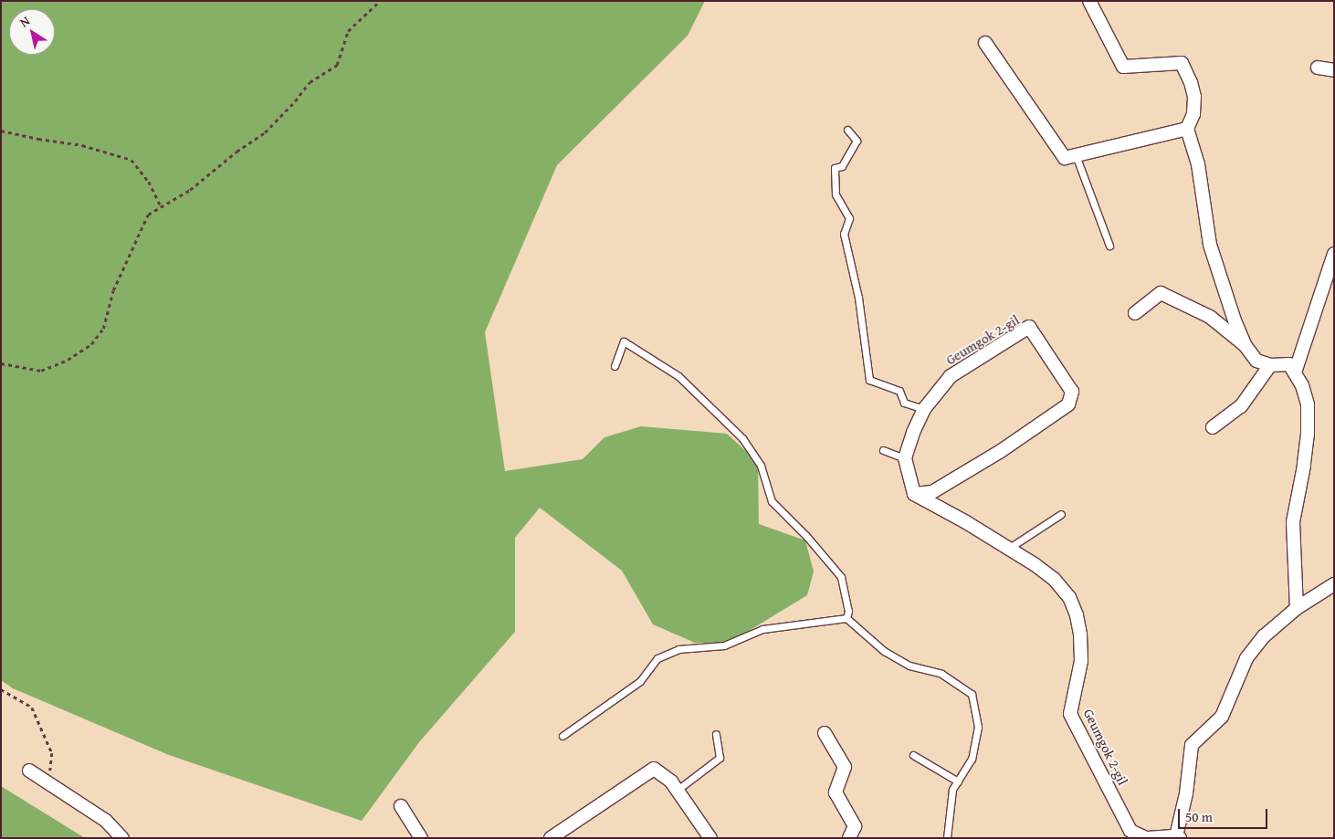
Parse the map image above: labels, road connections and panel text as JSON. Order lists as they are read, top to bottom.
{
  "streets": {
    "street": ["Geumgok 2-gil"]
  },
  "scale_bar": "50 m",
  "north": "top left"
}
